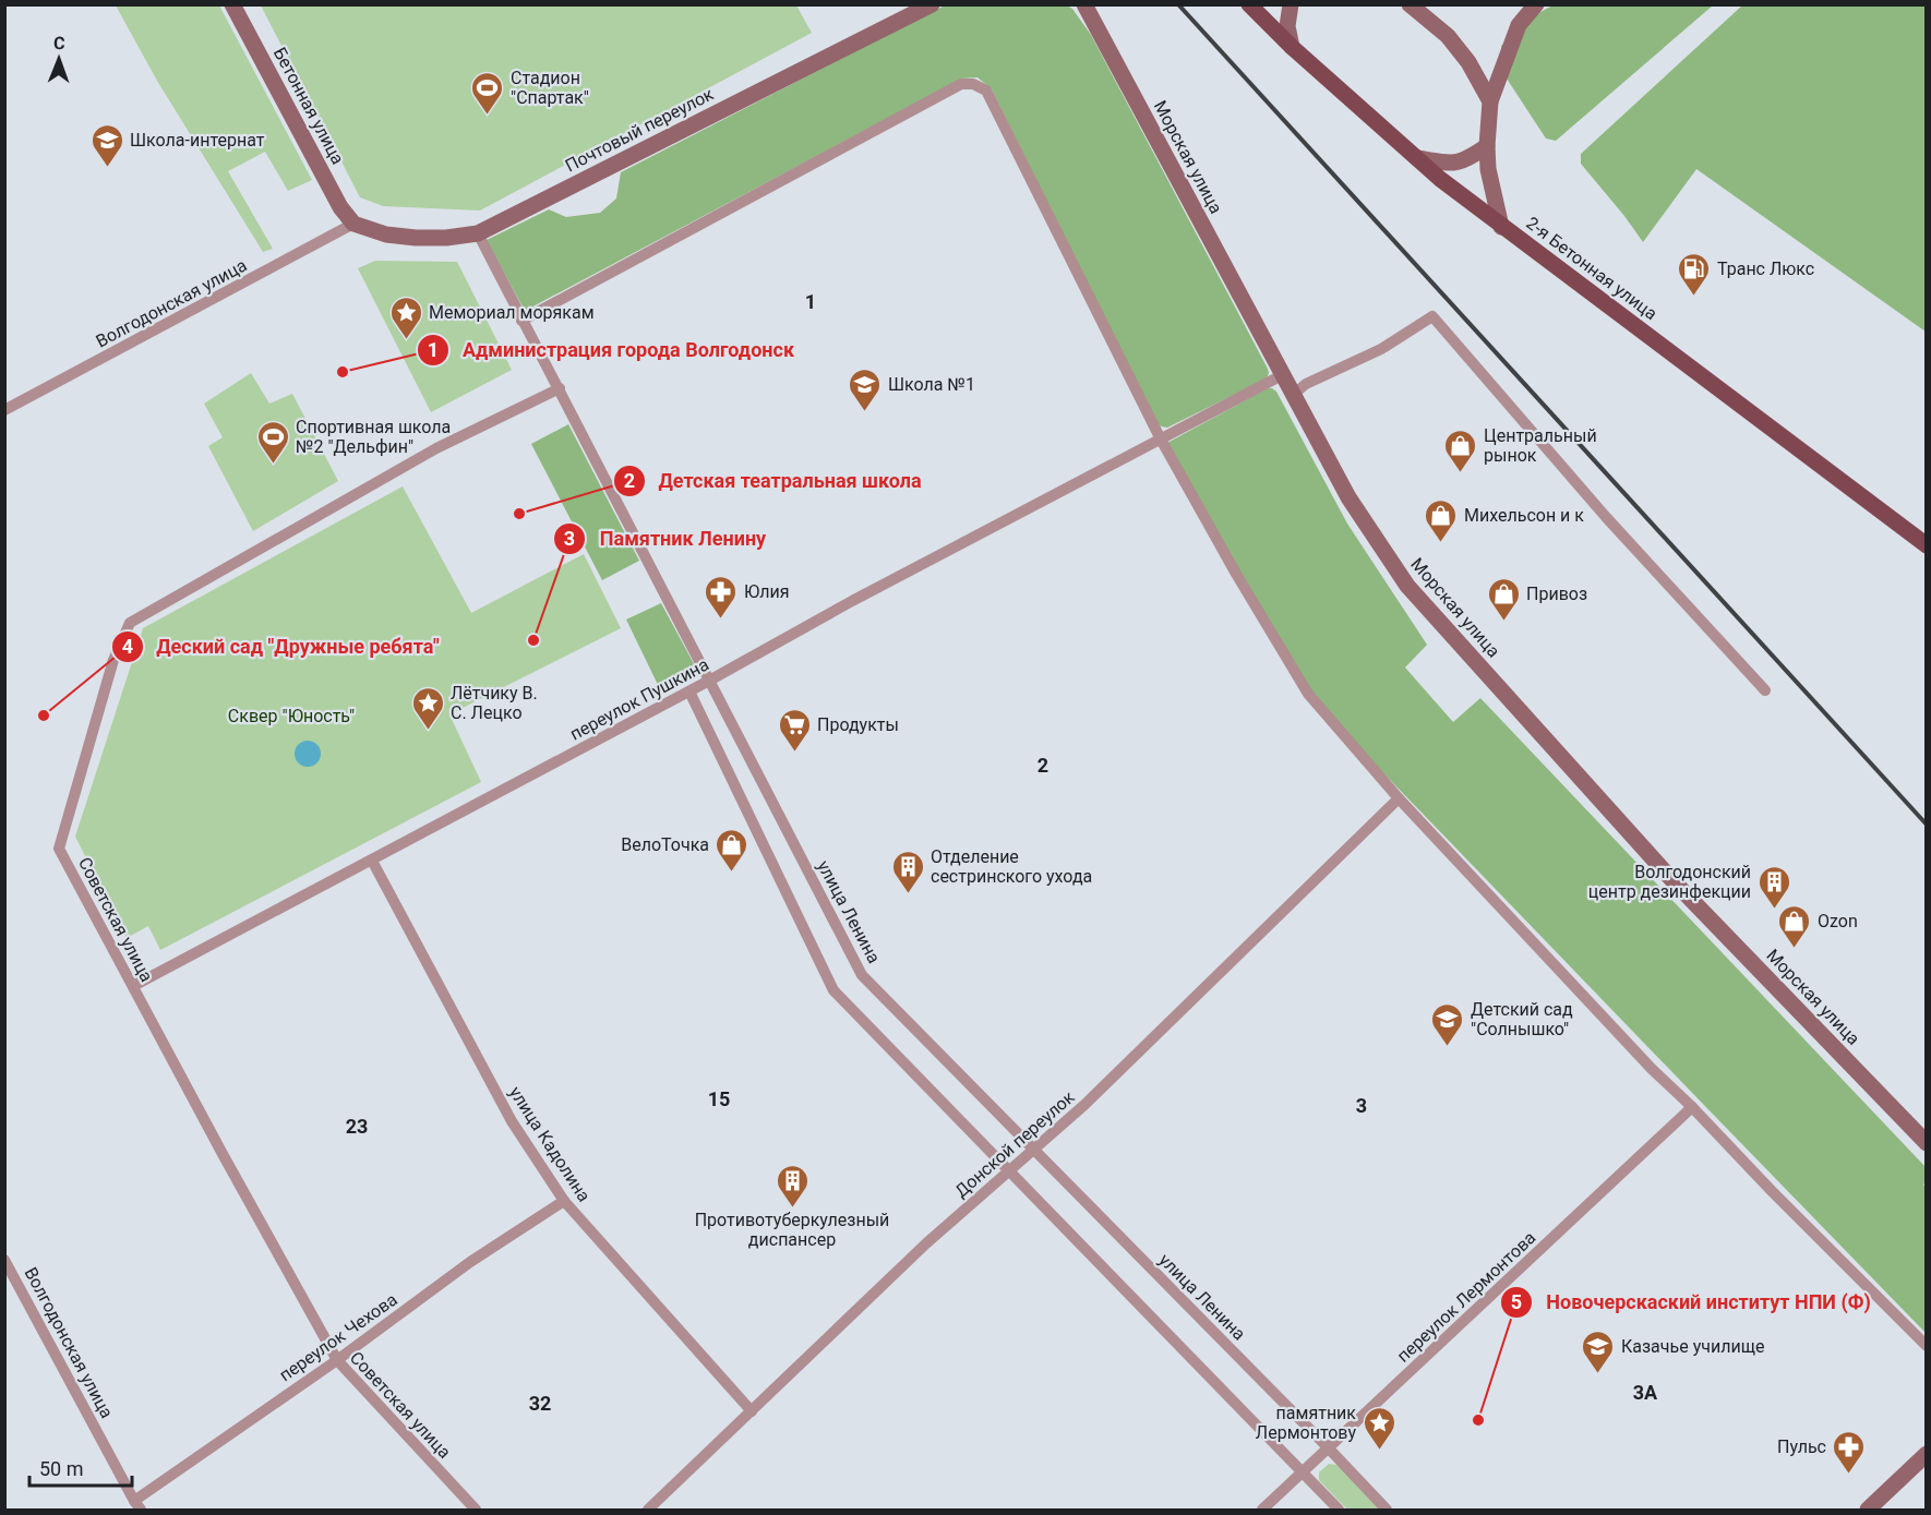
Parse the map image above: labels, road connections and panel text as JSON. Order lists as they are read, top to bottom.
{
  "streets": {
    "main road": ["2-я Бетонная улица"],
    "street": [
      "Бетонная улица",
      "Почтовый переулок",
      "Морская улица",
      "Волгодонская улица",
      "переулок Пушкина",
      "улица Ленина",
      "Советская улица",
      "улица Кадолина",
      "Донской переулок",
      "переулок Лермонтова",
      "переулок Чехова"
    ]
  },
  "crossings": [
    ["Бетонная улица", "Почтовый переулок"],
    ["Бетонная улица", "Волгодонская улица"],
    ["Почтовый переулок", "Волгодонская улица"],
    ["Почтовый переулок", "улица Ленина"],
    ["Морская улица", "переулок Пушкина"],
    ["Волгодонская улица", "переулок Чехова"],
    ["переулок Пушкина", "улица Ленина"],
    ["переулок Пушкина", "Советская улица"],
    ["переулок Пушкина", "улица Кадолина"],
    ["улица Ленина", "Советская улица"],
    ["улица Ленина", "Донской переулок"],
    ["улица Ленина", "переулок Лермонтова"],
    ["Советская улица", "переулок Чехова"],
    ["улица Кадолина", "Донской переулок"],
    ["улица Кадолина", "переулок Чехова"]
  ],
  "districts": [
    "1",
    "2",
    "15",
    "3",
    "23",
    "3А",
    "32"
  ],
  "parks": ["Сквер \"Юность\""],
  "places": {
    "sports": ["Стадион \"Спартак\"", "Спортивная школа №2 \"Дельфин\""],
    "school or university": [
      "Школа-интернат",
      "Школа №1",
      "Детский сад \"Солнышко\"",
      "Казачье училище"
    ],
    "fuel station": ["Транс Люкс"],
    "place": ["Мемориал морякам", "Лётчику В. С. Лецко", "памятник Лермонтову"],
    "other": [
      "Администрация города Волгодонск",
      "Детская театральная школа",
      "Памятник Ленину",
      "Деский сад \"Дружные ребята\"",
      "Новочерскаский институт НПИ (Ф)"
    ],
    "shop": [
      "Центральный рынок",
      "Михельсон и к",
      "Привоз",
      "ВелоТочка",
      "Ozon"
    ],
    "pharmacy": ["Юлия", "Пульс"],
    "supermarket": ["Продукты"],
    "building": ["Отделение сестринского ухода", "Волгодонский центр дезинфекции", "Противотуберкулезный диспансер"]
  },
  "scale_bar": "50 m",
  "north": "top"
}
